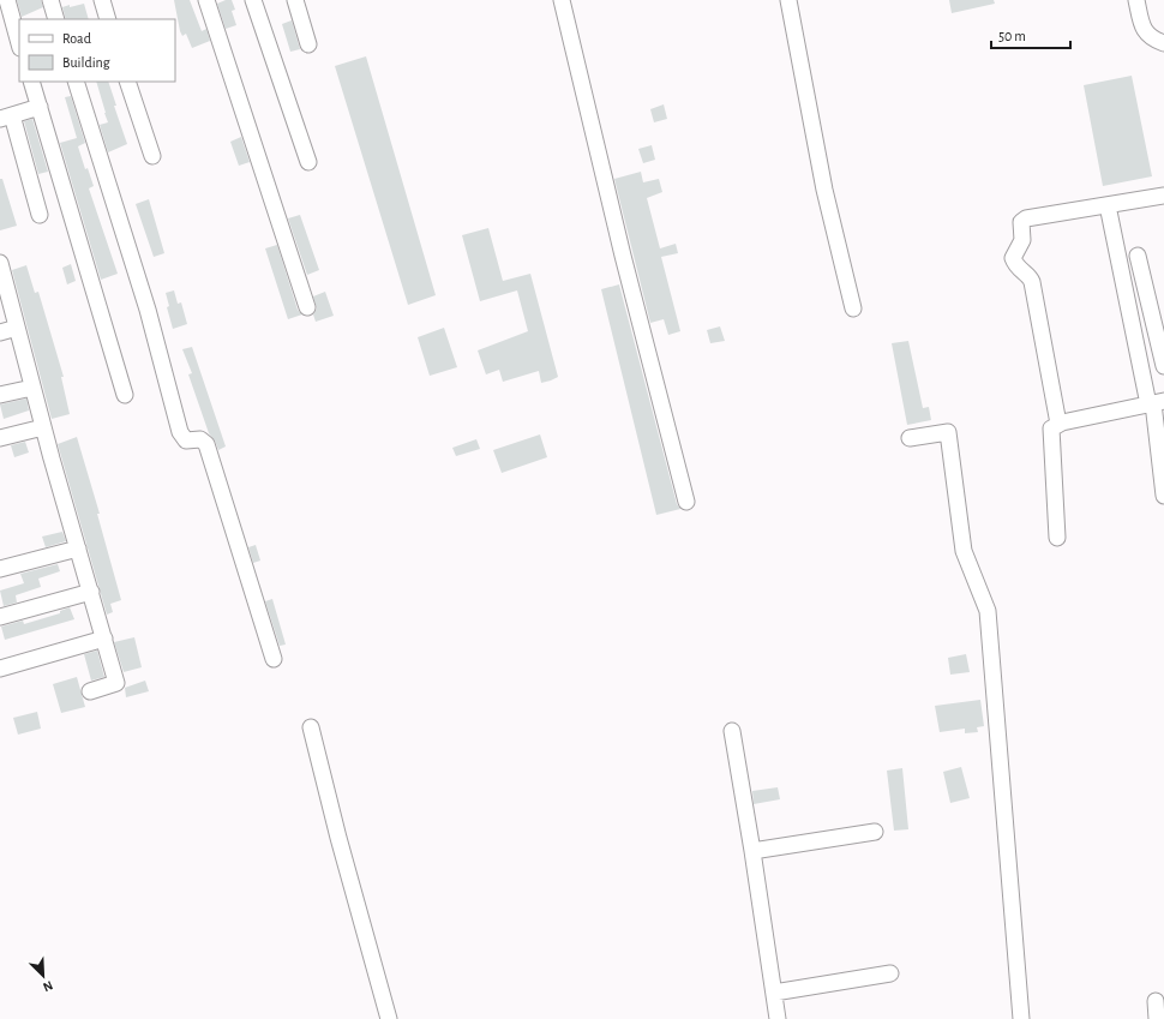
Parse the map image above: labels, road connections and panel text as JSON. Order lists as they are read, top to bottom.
{
  "legend": ["Road", "Building"],
  "scale_bar": "50 m",
  "north": "bottom right"
}
